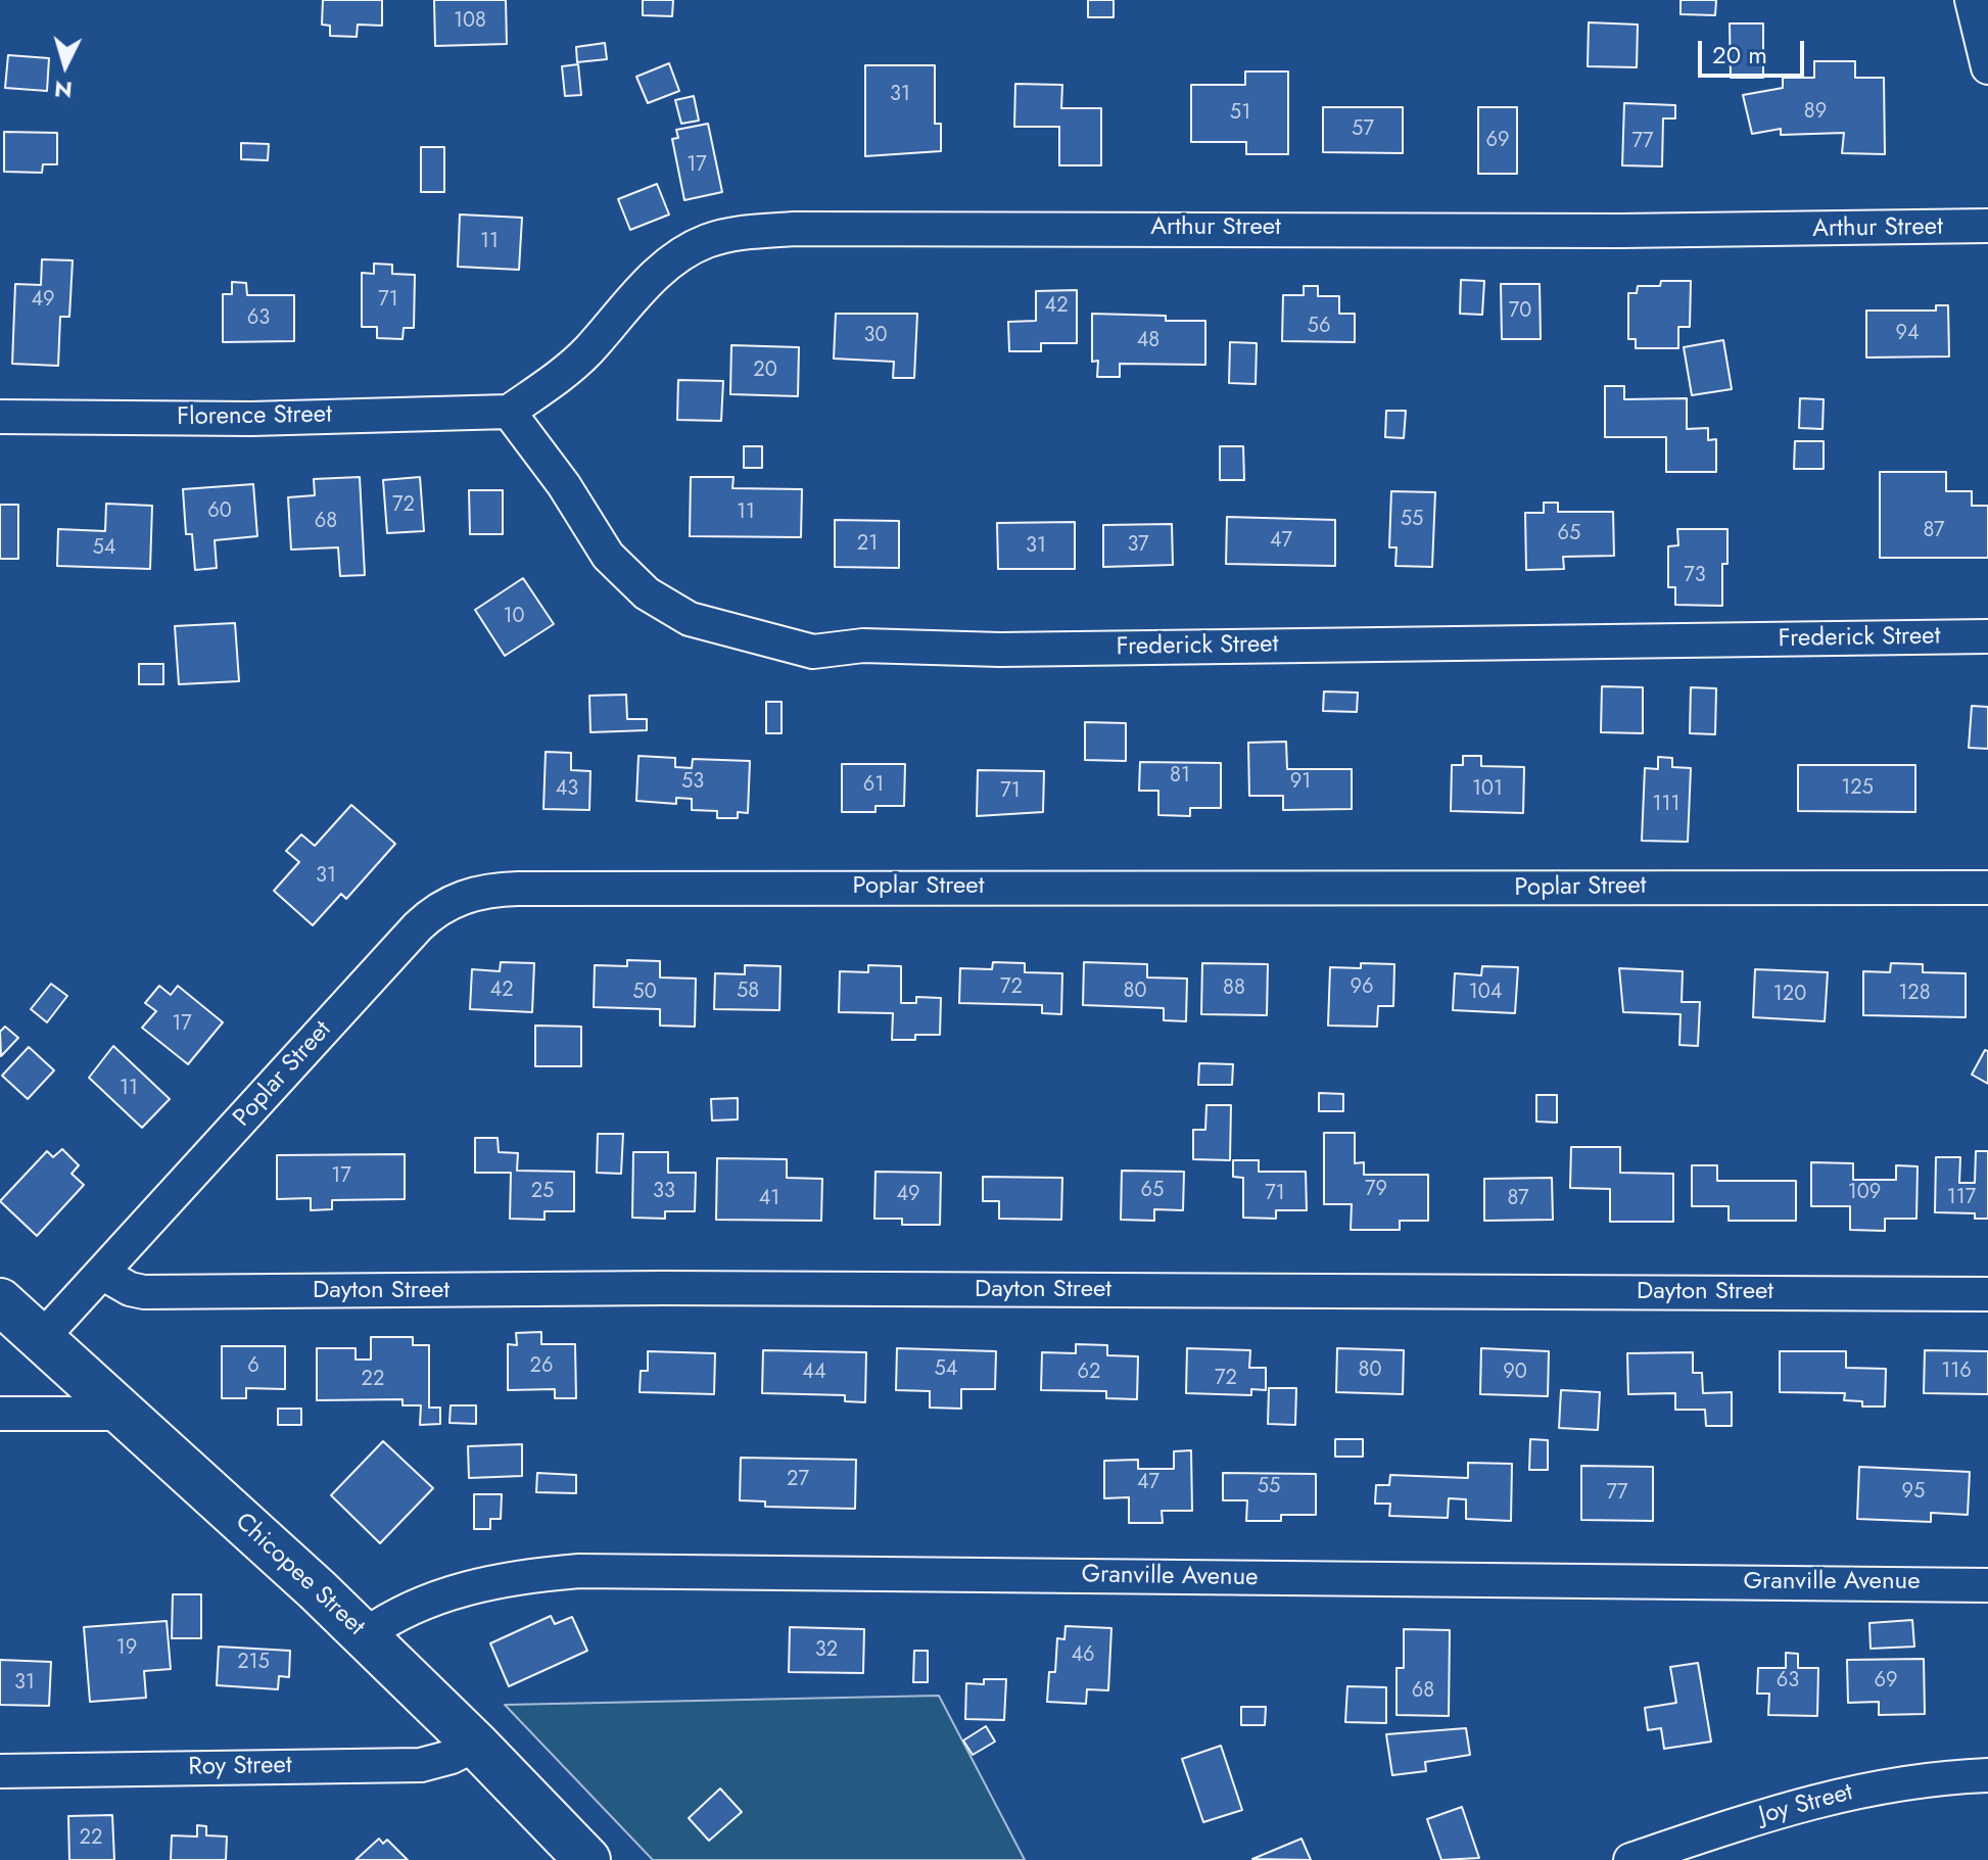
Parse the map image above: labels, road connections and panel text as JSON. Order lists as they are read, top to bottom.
{
  "streets": {
    "main road": ["Chicopee Street"],
    "street": [
      "Arthur Street",
      "Florence Street",
      "Frederick Street",
      "Poplar Street",
      "Dayton Street",
      "Granville Avenue",
      "Roy Street",
      "Joy Street"
    ]
  },
  "crossings": [
    ["Arthur Street", "Florence Street"],
    ["Arthur Street", "Frederick Street"],
    ["Florence Street", "Frederick Street"],
    ["Poplar Street", "Dayton Street"],
    ["Poplar Street", "Chicopee Street"],
    ["Chicopee Street", "Granville Avenue"],
    ["Chicopee Street", "Roy Street"]
  ],
  "house_numbers": [
    "108",
    "31",
    "89",
    "51",
    "57",
    "69",
    "77",
    "17",
    "11",
    "49",
    "71",
    "42",
    "70",
    "63",
    "56",
    "94",
    "30",
    "48",
    "20",
    "72",
    "60",
    "11",
    "55",
    "68",
    "87",
    "65",
    "47",
    "21",
    "37",
    "31",
    "54",
    "73",
    "10",
    "81",
    "53",
    "91",
    "61",
    "125",
    "43",
    "101",
    "71",
    "111",
    "31",
    "72",
    "96",
    "88",
    "42",
    "58",
    "80",
    "50",
    "104",
    "128",
    "120",
    "17",
    "11",
    "17",
    "79",
    "65",
    "25",
    "33",
    "109",
    "71",
    "49",
    "117",
    "41",
    "87",
    "6",
    "26",
    "54",
    "80",
    "116",
    "44",
    "62",
    "90",
    "72",
    "22",
    "27",
    "47",
    "55",
    "95",
    "77",
    "19",
    "32",
    "46",
    "215",
    "63",
    "69",
    "31",
    "68",
    "22"
  ],
  "scale_bar": "20 m",
  "north": "bottom"
}
